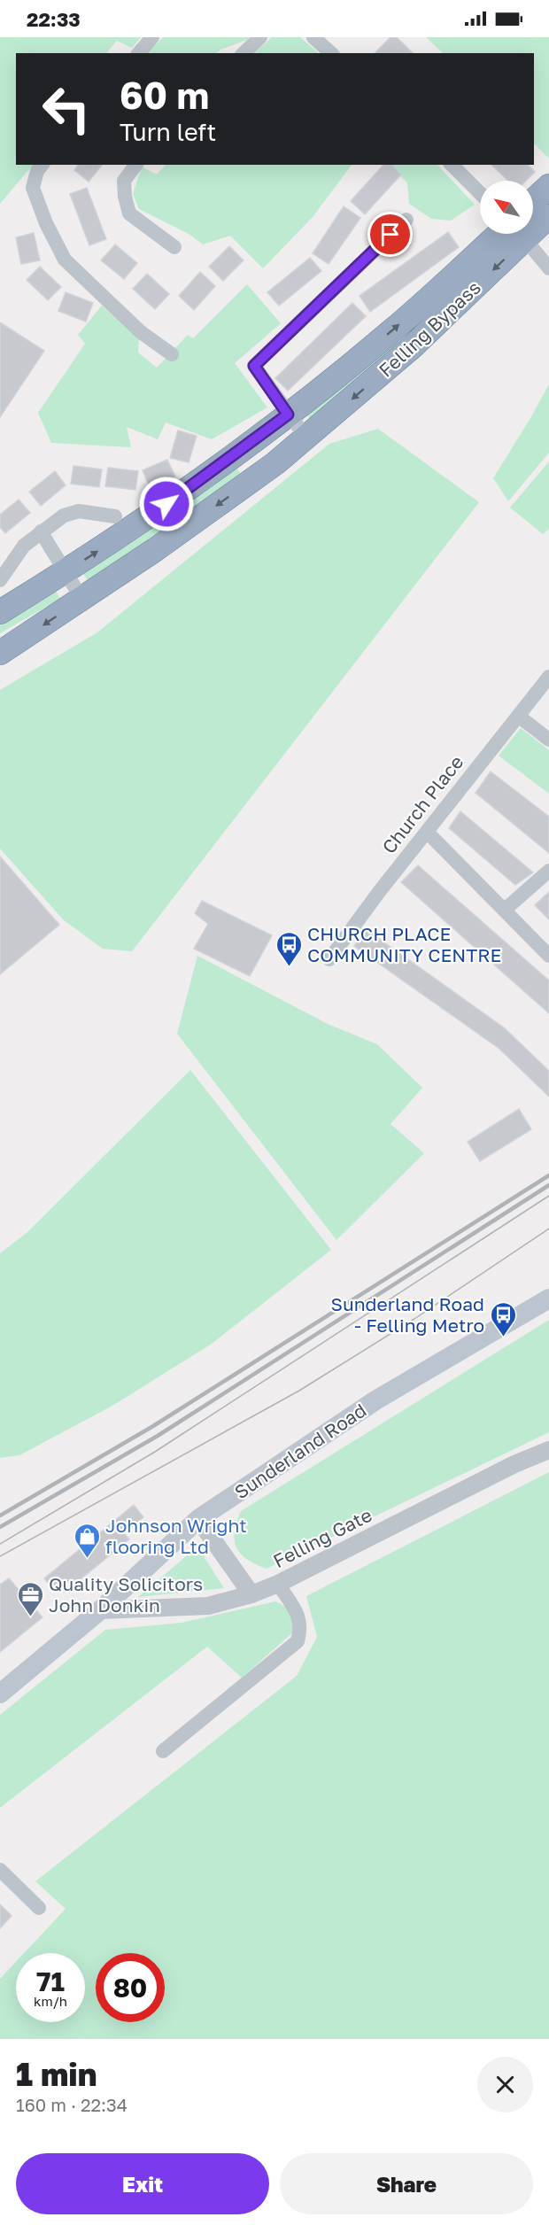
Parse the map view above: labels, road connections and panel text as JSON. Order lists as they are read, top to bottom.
{
  "streets": {
    "highway": ["Felling Bypass"],
    "main road": ["Sunderland Road"],
    "street": ["Church Place", "Felling Gate"]
  },
  "crossings": [
    ["Sunderland Road", "Felling Gate"]
  ],
  "places": {
    "bus stop": ["CHURCH PLACE COMMUNITY CENTRE", "Sunderland Road - Felling Metro"],
    "shop": ["Johnson Wright flooring Ltd"],
    "office": ["Quality Solicitors John Donkin"]
  },
  "north": "top left",
  "page": {
    "status": "22:33",
    "turn": ["60 m", "Turn left"],
    "speed": "71 km/h",
    "limit": "80",
    "heading": ["1 min", "160 m · 22:34"],
    "buttons": ["Exit", "Share"]
  }
}
